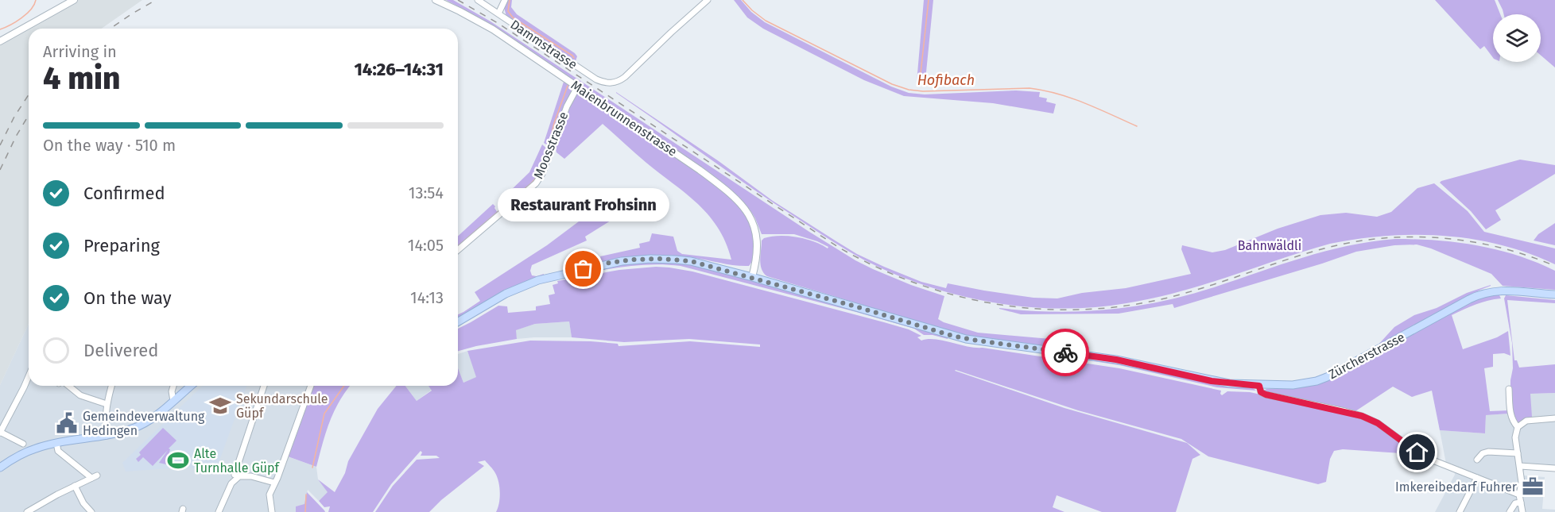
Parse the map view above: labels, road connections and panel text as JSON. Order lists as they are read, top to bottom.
{
  "streets": {
    "main road": ["Zürcherstrasse"],
    "street": ["Dammstrasse", "Maienbrunnenstrasse", "Moosstrasse"]
  },
  "crossings": [
    ["Maienbrunnenstrasse", "Moosstrasse"],
    ["Maienbrunnenstrasse", "Zürcherstrasse"]
  ],
  "water": ["Hofibach"],
  "parks": ["Bahnwäldli"],
  "places": {
    "other": ["Restaurant Frohsinn"],
    "school or university": ["Sekundarschule Güpf"],
    "public building": ["Gemeindeverwaltung Hedingen"],
    "sports": ["Alte Turnhalle Güpf"],
    "office": ["Imkereibedarf Fuhrer"]
  },
  "page": {
    "heading": ["4 min", "Arriving in", "14:26–14:31"],
    "bar": "On the way · 510 m",
    "list": [
      ["Confirmed", "13:54"],
      ["Preparing", "14:05"],
      ["On the way", "14:13"],
      "Delivered"
    ],
    "bubble": "Restaurant Frohsinn"
  }
}
